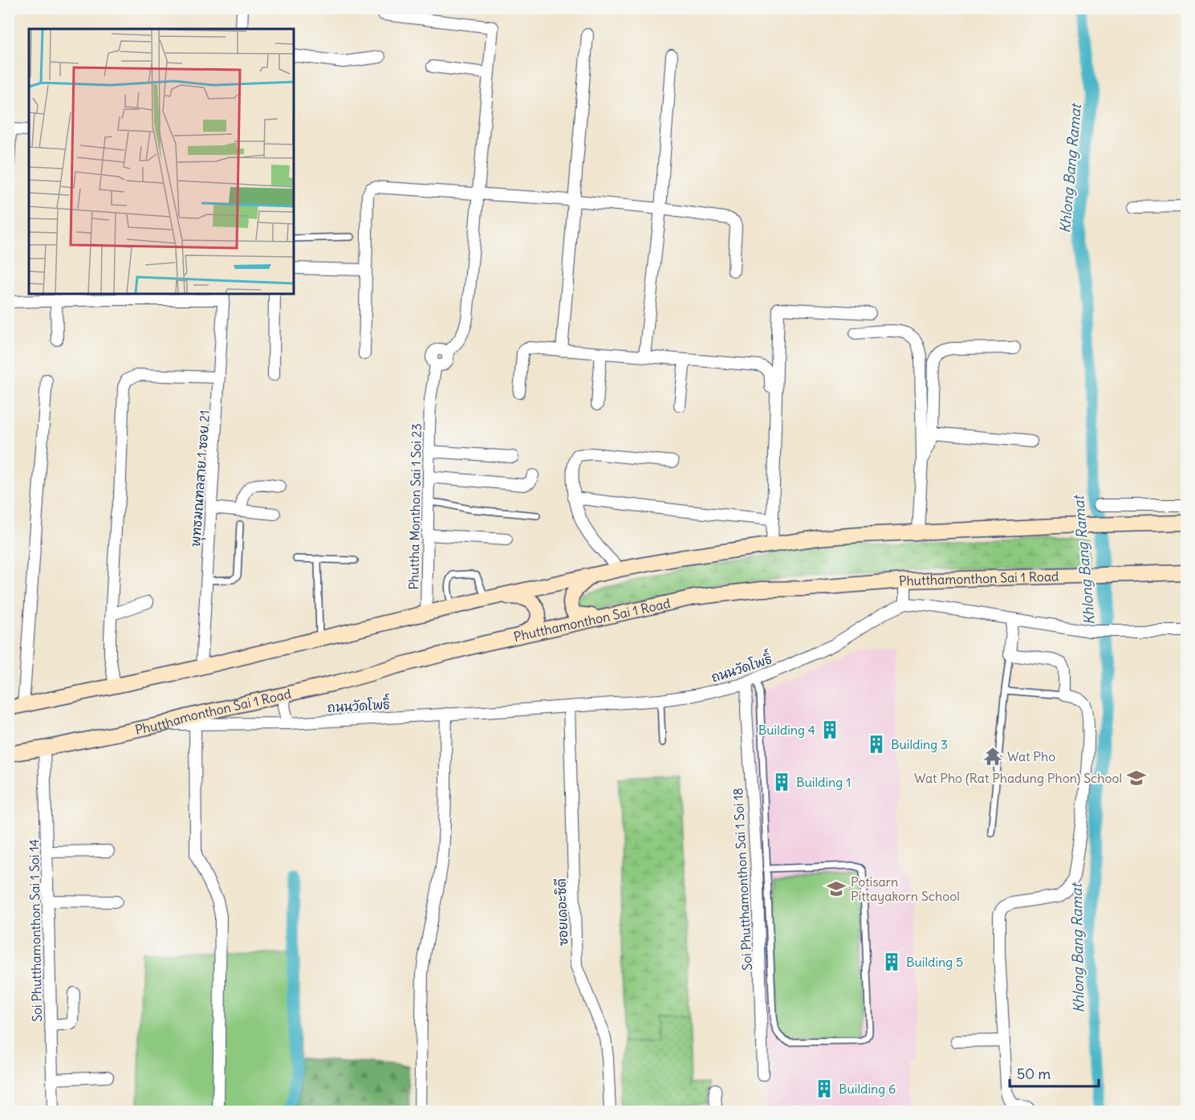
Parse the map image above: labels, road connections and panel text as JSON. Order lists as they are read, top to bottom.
{
  "streets": {
    "main road": ["Phutthamonthon Sai 1 Road"],
    "street": [
      "พุทธมณฑลสาย 1 ซอย 21",
      "Phuttha Monthon Sai 1 Soi 23",
      "ถนนวัดโพธิ์",
      "Soi Phutthamonthon Sai 1 Soi 18",
      "ซอยเดอะซิตี",
      "Soi Phutthamonthon Sai 1 Soi 14"
    ]
  },
  "crossings": [
    ["Phutthamonthon Sai 1 Road", "ถนนวัดโพธิ์"],
    ["Phutthamonthon Sai 1 Road", "Soi Phutthamonthon Sai 1 Soi 14"],
    ["ถนนวัดโพธิ์", "Soi Phutthamonthon Sai 1 Soi 18"],
    ["ถนนวัดโพธิ์", "ซอยเดอะซิตี"]
  ],
  "water": ["Khlong Bang Ramat"],
  "places": {
    "building": [
      "Building 4",
      "Building 3",
      "Building 1",
      "Building 5",
      "Building 6"
    ],
    "temple": ["Wat Pho"],
    "school or university": ["Wat Pho (Rat Phadung Phon) School", "Potisarn Pittayakorn School"]
  },
  "scale_bar": "50 m"
}
